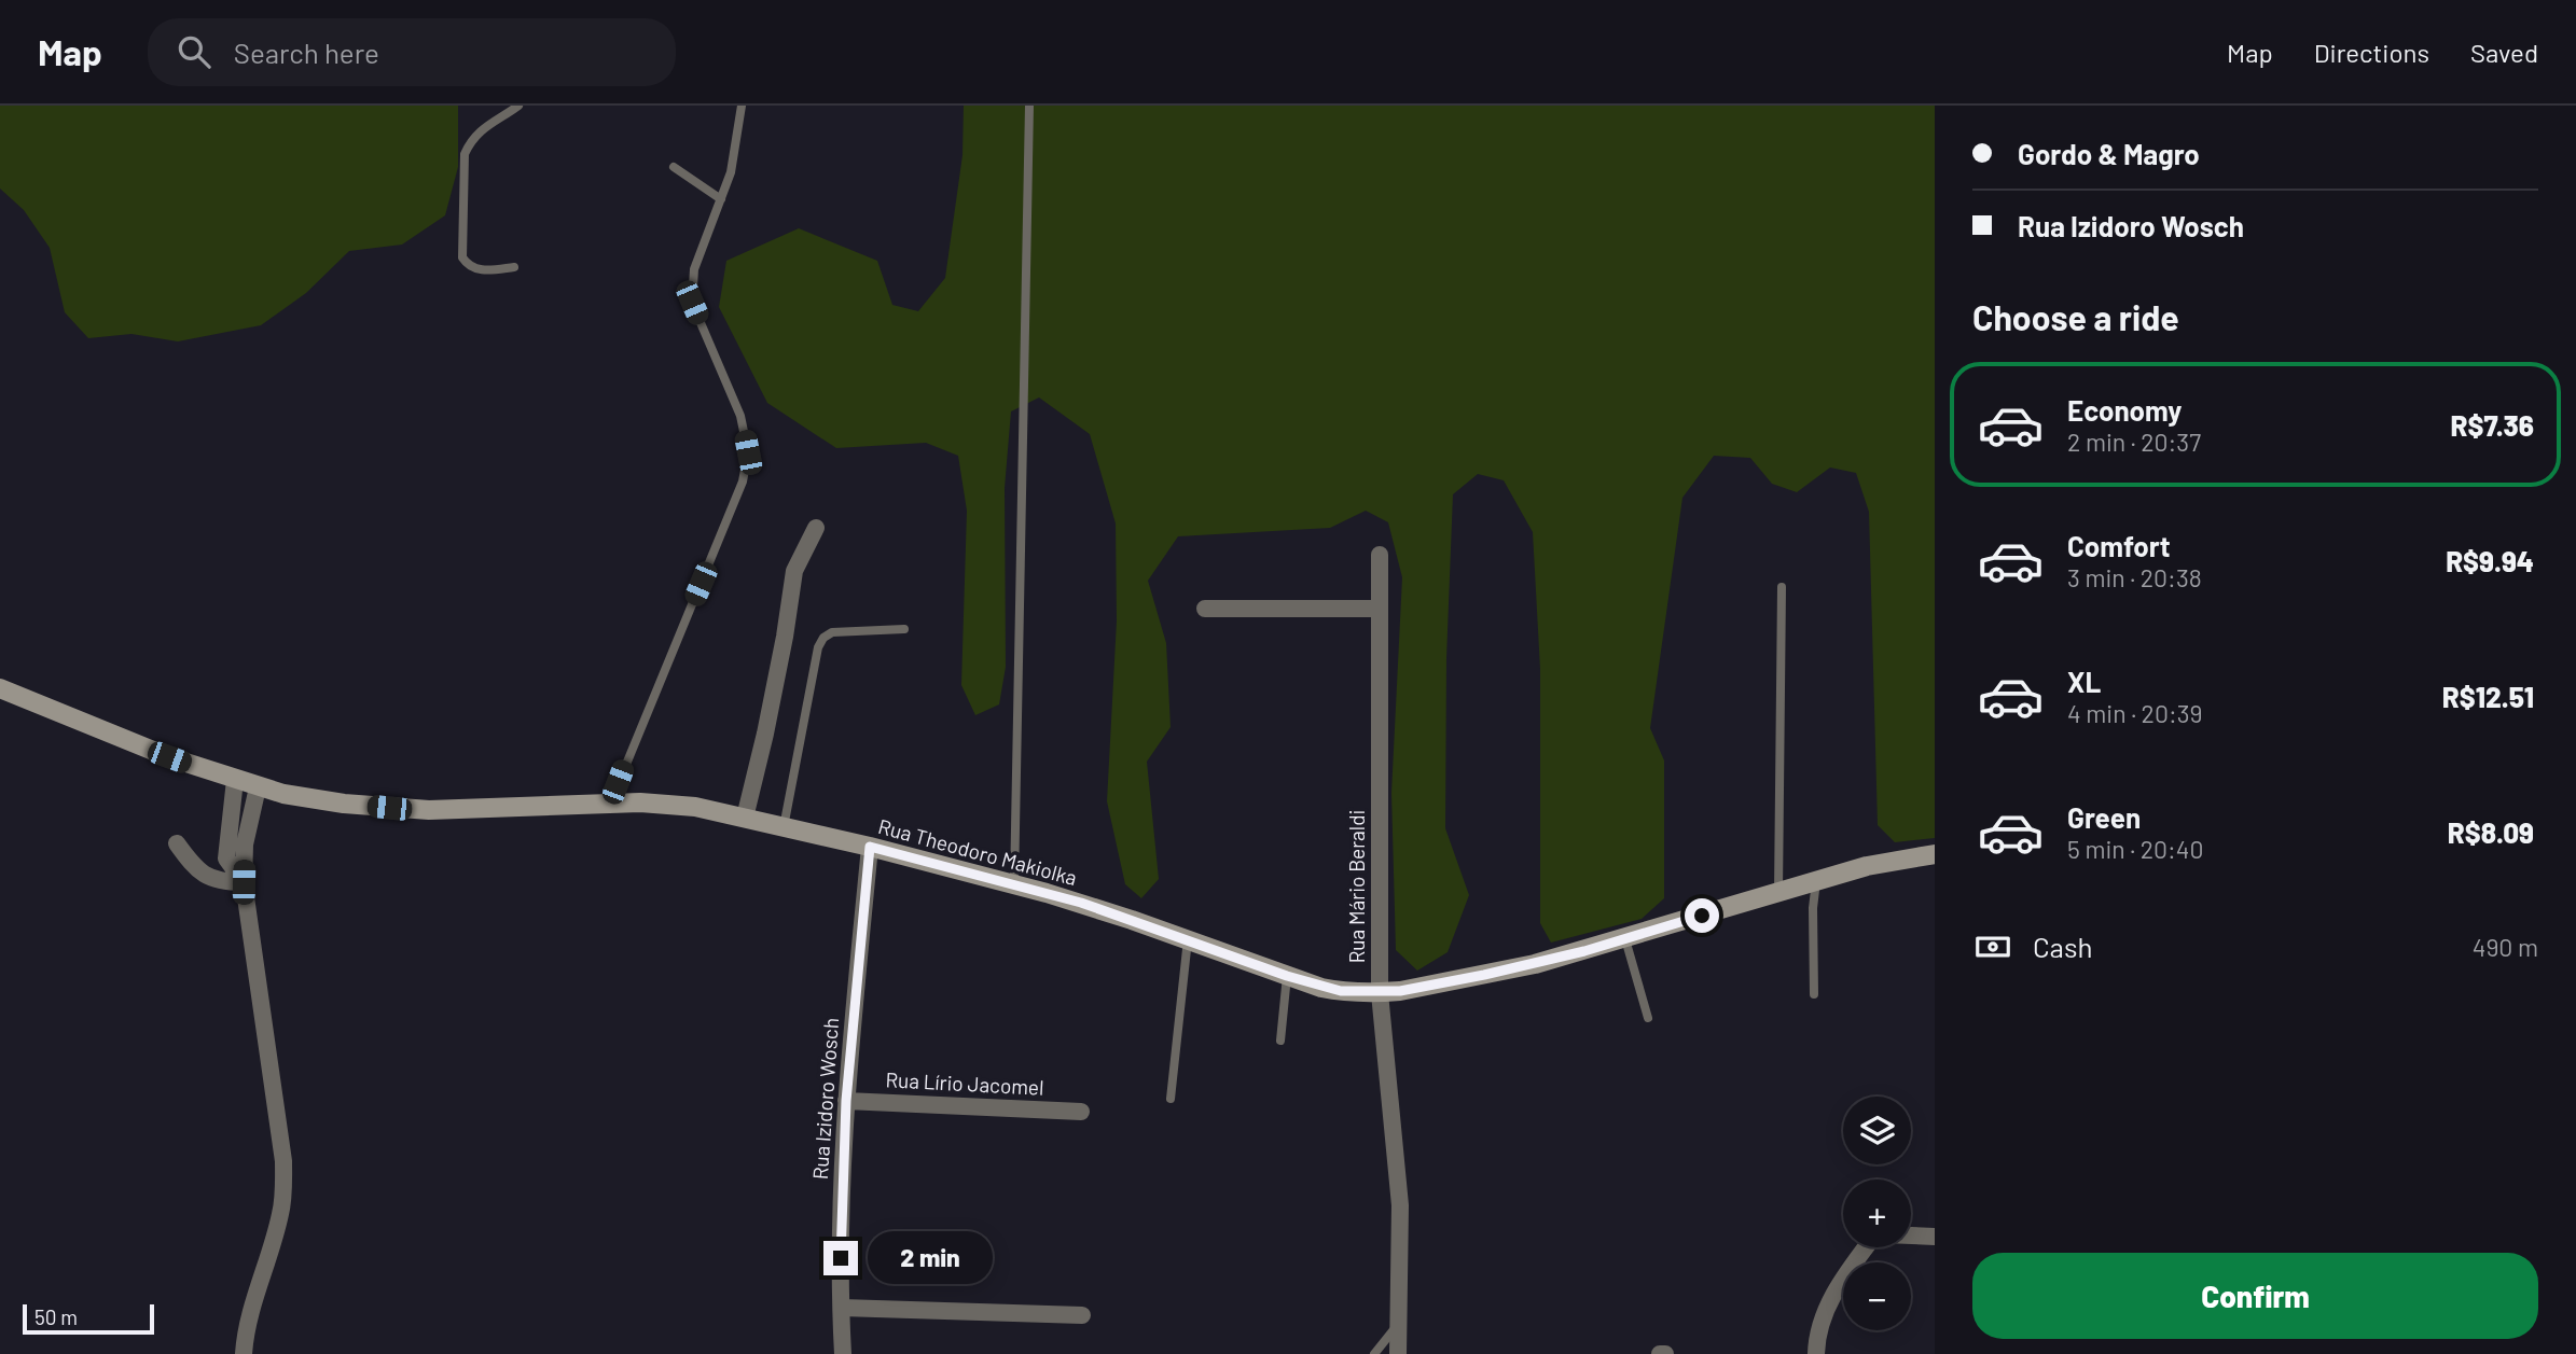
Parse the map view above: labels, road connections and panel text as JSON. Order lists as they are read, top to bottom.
{
  "streets": {
    "main road": ["Rua Theodoro Makiolka"],
    "street": ["Rua Mário Beraldi", "Rua Lírio Jacomel", "Rua Izidoro Wosch"]
  },
  "crossings": [
    ["Rua Theodoro Makiolka", "Rua Mário Beraldi"],
    ["Rua Theodoro Makiolka", "Rua Izidoro Wosch"],
    ["Rua Lírio Jacomel", "Rua Izidoro Wosch"]
  ],
  "scale_bar": "50 m",
  "page": {
    "header": "Map",
    "search": "Search here",
    "nav": ["Map", "Directions", "Saved"],
    "banner": ["Gordo & Magro", "Rua Izidoro Wosch"],
    "heading": "Choose a ride",
    "list": [
      {
        "name": "Economy",
        "note": "2 min · 20:37",
        "value": "R$7.36"
      },
      {
        "name": "Comfort",
        "note": "3 min · 20:38",
        "value": "R$9.94"
      },
      {
        "name": "XL",
        "note": "4 min · 20:39",
        "value": "R$12.51"
      },
      {
        "name": "Green",
        "note": "5 min · 20:40",
        "value": "R$8.09"
      }
    ],
    "pay": ["Cash", "490 m"],
    "map_buttons": ["+", "−"],
    "bubble": "2 min",
    "buttons": "Confirm",
    "scale": "50 m"
  }
}
